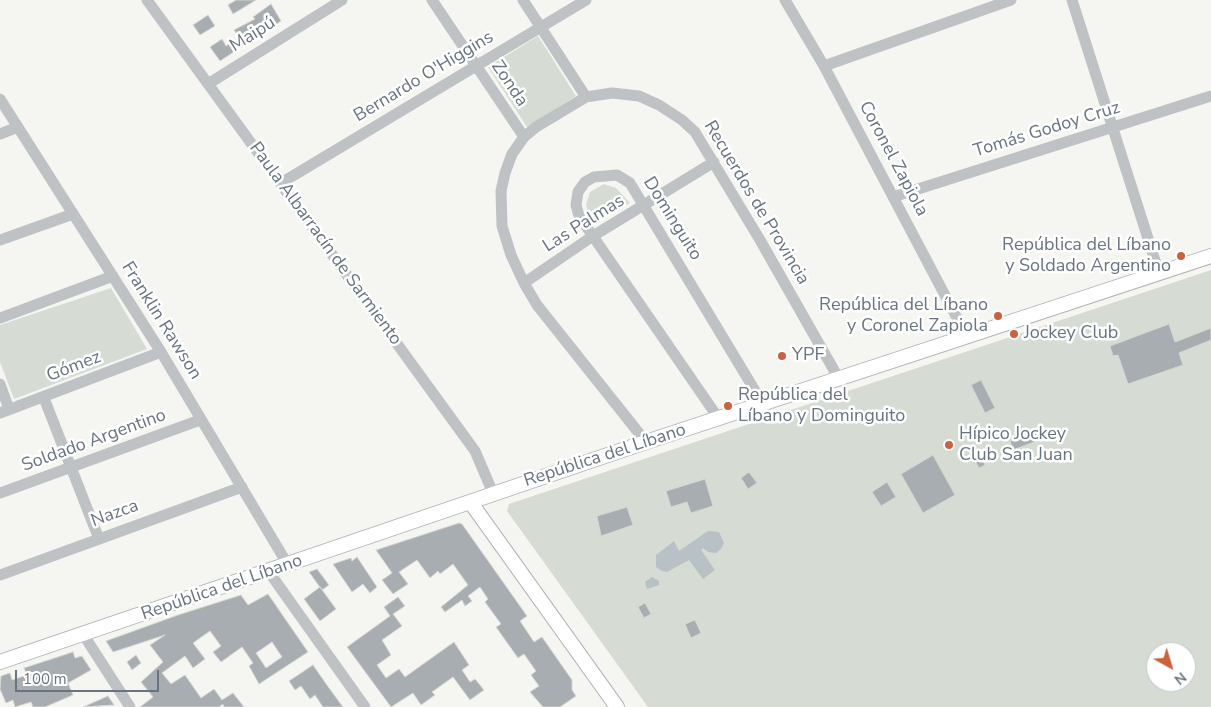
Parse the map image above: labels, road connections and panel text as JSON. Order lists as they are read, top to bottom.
{
  "streets": {
    "main road": ["República del Líbano"],
    "street": [
      "Maipú",
      "Bernardo O'Higgins",
      "Zonda",
      "Tomás Godoy Cruz",
      "Coronel Zapiola",
      "Recuerdos de Provincia",
      "Dominguito",
      "Las Palmas",
      "Paula Albarracín de Sarmiento",
      "Franklin Rawson",
      "Gómez",
      "Soldado Argentino",
      "Nazca"
    ]
  },
  "crossings": [
    ["Maipú", "Paula Albarracín de Sarmiento"],
    ["Bernardo O'Higgins", "Zonda"],
    ["Bernardo O'Higgins", "Paula Albarracín de Sarmiento"],
    ["Zonda", "Recuerdos de Provincia"],
    ["Tomás Godoy Cruz", "Coronel Zapiola"],
    ["Coronel Zapiola", "República del Líbano"],
    ["Recuerdos de Provincia", "Las Palmas"],
    ["Recuerdos de Provincia", "República del Líbano"],
    ["Dominguito", "Las Palmas"],
    ["Dominguito", "República del Líbano"],
    ["Paula Albarracín de Sarmiento", "República del Líbano"],
    ["Franklin Rawson", "Gómez"],
    ["Franklin Rawson", "Soldado Argentino"],
    ["Franklin Rawson", "República del Líbano"],
    ["Franklin Rawson", "Nazca"]
  ],
  "places": [
    "República del Líbano y Soldado Argentino",
    "República del Líbano y Coronel Zapiola",
    "Jockey Club",
    "YPF",
    "República del Líbano y Dominguito",
    "Hípico Jockey Club San Juan"
  ],
  "scale_bar": "100 m",
  "north": "bottom right"
}
